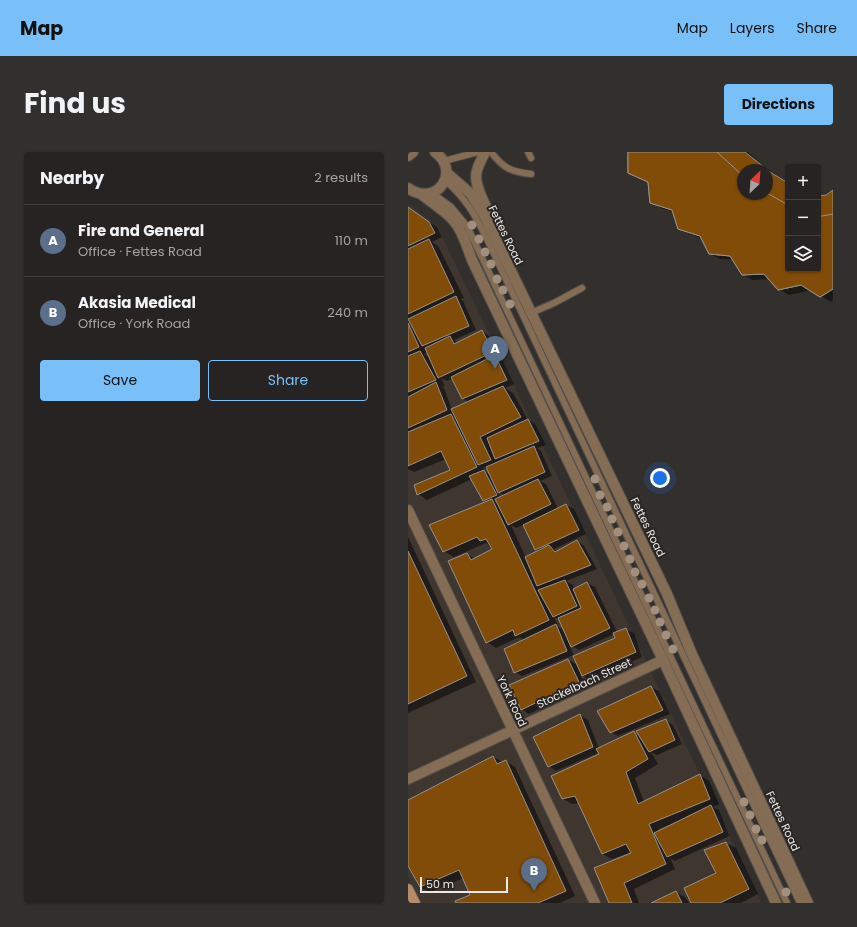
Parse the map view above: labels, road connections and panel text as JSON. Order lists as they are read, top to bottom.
{
  "streets": {
    "street": ["Fettes Road", "Stockelbach Street", "York Road"]
  },
  "crossings": [
    ["Stockelbach Street", "York Road"]
  ],
  "scale_bar": "50 m",
  "north": "top right",
  "page": {
    "header": "Map",
    "nav": ["Map", "Layers", "Share"],
    "title": "Find us",
    "buttons": [
      "Directions",
      ["Save", "Share"]
    ],
    "heading": ["Nearby", "2 results"],
    "map_buttons": ["+", "−"],
    "list": [
      {
        "mark": "A",
        "name": "Fire and General",
        "note": "Office · Fettes Road",
        "value": "110 m"
      },
      {
        "mark": "B",
        "name": "Akasia Medical",
        "note": "Office · York Road",
        "value": "240 m"
      }
    ],
    "pins": ["A", "B"],
    "scale": "50 m"
  }
}
